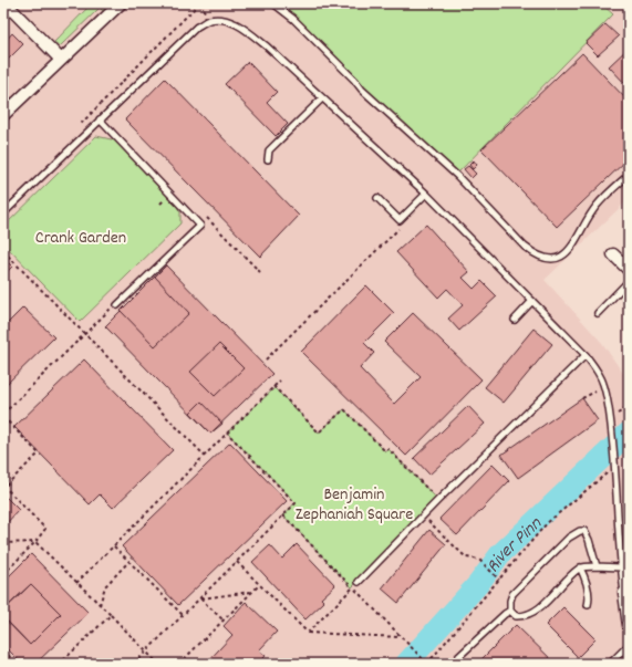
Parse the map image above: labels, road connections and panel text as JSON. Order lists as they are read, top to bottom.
{
  "water": ["River Pinn"],
  "parks": ["Crank Garden", "Benjamin Zephaniah Square"]
}
